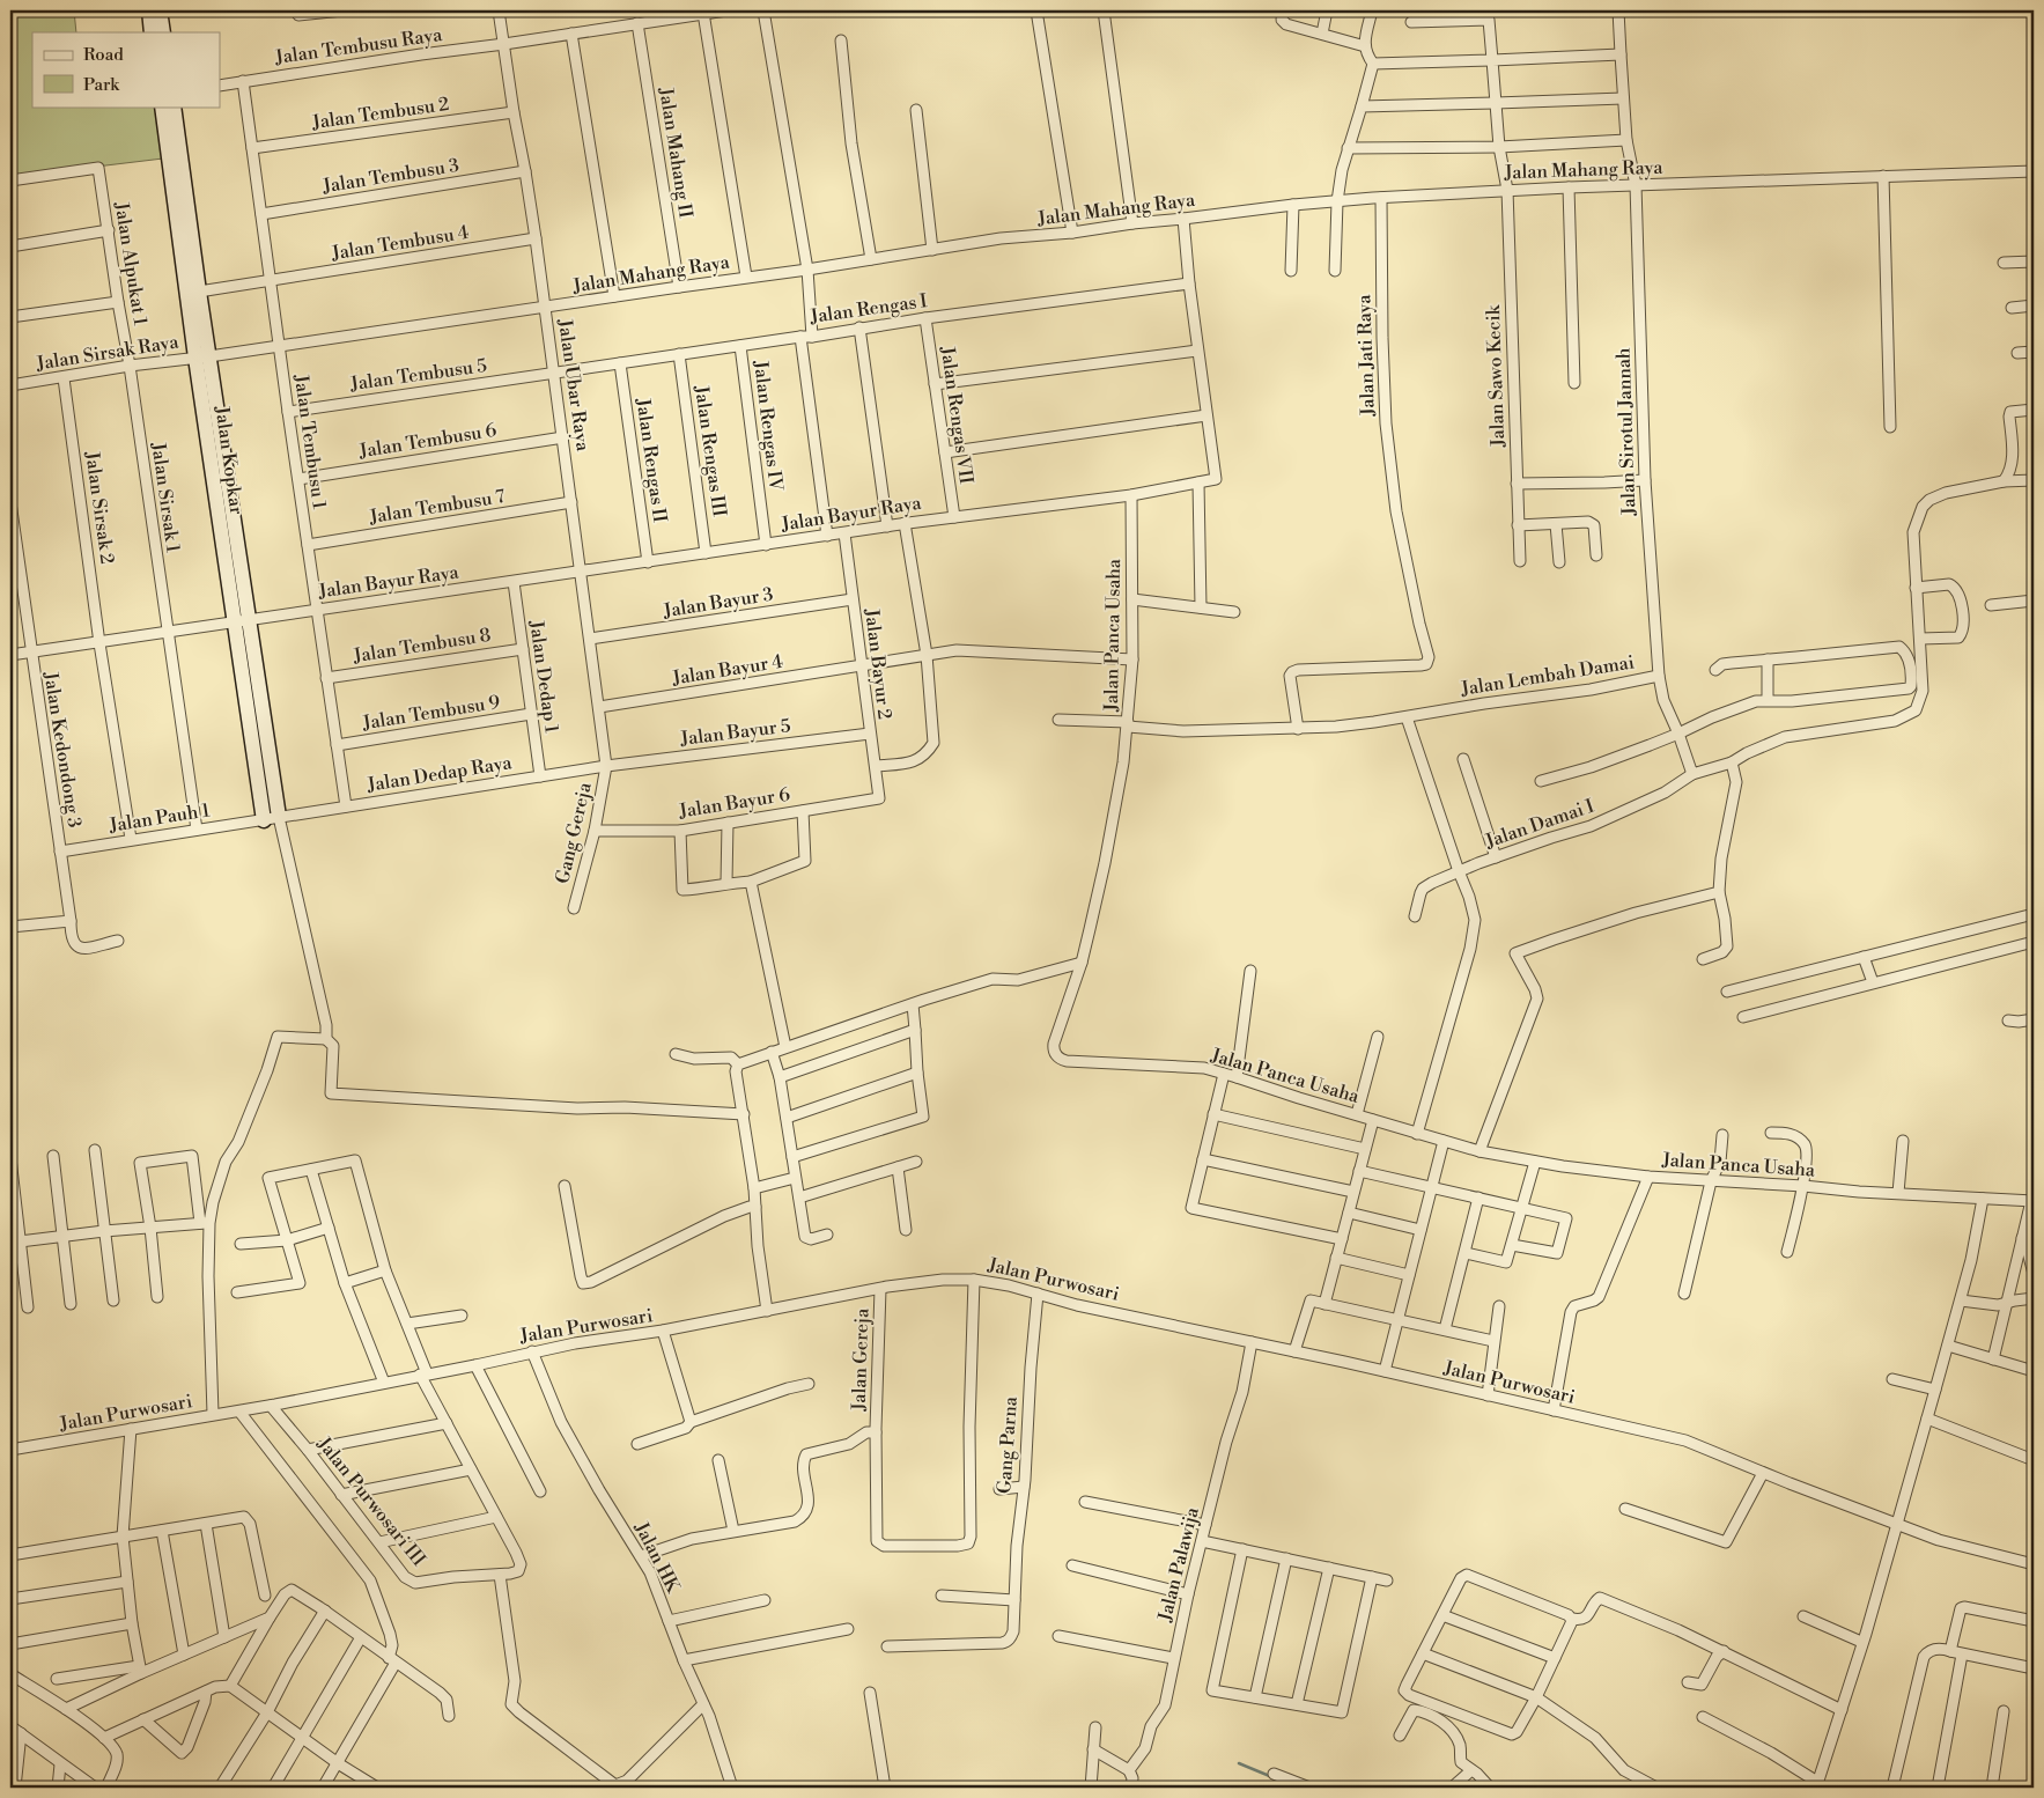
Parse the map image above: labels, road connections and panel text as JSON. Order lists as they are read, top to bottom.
{
  "streets": {
    "street": [
      "Jalan Tembusu Raya",
      "Jalan Tembusu 2",
      "Jalan Mahang II",
      "Jalan Mahang Raya",
      "Jalan Tembusu 3",
      "Jalan Tembusu 4",
      "Jalan Alpukat 1",
      "Jalan Rengas I",
      "Jalan Sirsak Raya",
      "Jalan Jati Raya",
      "Jalan Tembusu 5",
      "Jalan Sawo Kecik",
      "Jalan Ubar Raya",
      "Jalan Rengas VII",
      "Jalan Rengas IV",
      "Jalan Sirotul Jannah",
      "Jalan Tembusu 6",
      "Jalan Tembusu 1",
      "Jalan Rengas III",
      "Jalan Kopkar",
      "Jalan Rengas II",
      "Jalan Sirsak 1",
      "Jalan Tembusu 7",
      "Jalan Sirsak 2",
      "Jalan Bayur Raya",
      "Jalan Bayur 3",
      "Jalan Panca Usaha",
      "Jalan Tembusu 8",
      "Jalan Bayur 2",
      "Jalan Bayur 4",
      "Jalan Lembah Damai",
      "Jalan Dedap 1",
      "Jalan Tembusu 9",
      "Jalan Bayur 5",
      "Jalan Kedondong 3",
      "Jalan Dedap Raya",
      "Jalan Bayur 6",
      "Jalan Pauh 1",
      "Jalan Damai I",
      "Gang Gereja",
      "Jalan Purwosari",
      "Jalan Gereja",
      "Gang Parna",
      "Jalan Purwosari III",
      "Jalan HK",
      "Jalan Palawija"
    ]
  },
  "crossings": [
    ["Jalan Tembusu Raya", "Jalan Mahang II"],
    ["Jalan Tembusu Raya", "Jalan Ubar Raya"],
    ["Jalan Tembusu Raya", "Jalan Tembusu 1"],
    ["Jalan Tembusu 2", "Jalan Ubar Raya"],
    ["Jalan Tembusu 2", "Jalan Tembusu 1"],
    ["Jalan Mahang II", "Jalan Mahang Raya"],
    ["Jalan Mahang Raya", "Jalan Sirsak Raya"],
    ["Jalan Mahang Raya", "Jalan Jati Raya"],
    ["Jalan Mahang Raya", "Jalan Sawo Kecik"],
    ["Jalan Mahang Raya", "Jalan Ubar Raya"],
    ["Jalan Mahang Raya", "Jalan Sirotul Jannah"],
    ["Jalan Mahang Raya", "Jalan Tembusu 1"],
    ["Jalan Mahang Raya", "Jalan Kopkar"],
    ["Jalan Tembusu 3", "Jalan Ubar Raya"],
    ["Jalan Tembusu 3", "Jalan Tembusu 1"],
    ["Jalan Tembusu 4", "Jalan Ubar Raya"],
    ["Jalan Tembusu 4", "Jalan Tembusu 1"],
    ["Jalan Tembusu 4", "Jalan Kopkar"],
    ["Jalan Alpukat 1", "Jalan Sirsak Raya"],
    ["Jalan Alpukat 1", "Jalan Sirsak 1"],
    ["Jalan Rengas I", "Jalan Tembusu 5"],
    ["Jalan Rengas I", "Jalan Ubar Raya"],
    ["Jalan Rengas I", "Jalan Rengas VII"],
    ["Jalan Rengas I", "Jalan Rengas IV"],
    ["Jalan Rengas I", "Jalan Rengas III"],
    ["Jalan Rengas I", "Jalan Rengas II"],
    ["Jalan Sirsak Raya", "Jalan Kopkar"],
    ["Jalan Sirsak Raya", "Jalan Sirsak 1"],
    ["Jalan Sirsak Raya", "Jalan Sirsak 2"],
    ["Jalan Jati Raya", "Jalan Lembah Damai"],
    ["Jalan Tembusu 5", "Jalan Ubar Raya"],
    ["Jalan Tembusu 5", "Jalan Tembusu 1"],
    ["Jalan Ubar Raya", "Jalan Tembusu 6"],
    ["Jalan Ubar Raya", "Jalan Tembusu 7"],
    ["Jalan Ubar Raya", "Jalan Bayur Raya"],
    ["Jalan Ubar Raya", "Jalan Bayur 3"],
    ["Jalan Ubar Raya", "Jalan Bayur 4"],
    ["Jalan Ubar Raya", "Jalan Bayur 5"],
    ["Jalan Ubar Raya", "Jalan Dedap Raya"],
    ["Jalan Ubar Raya", "Gang Gereja"],
    ["Jalan Rengas VII", "Jalan Bayur Raya"],
    ["Jalan Rengas IV", "Jalan Bayur Raya"],
    ["Jalan Sirotul Jannah", "Jalan Lembah Damai"],
    ["Jalan Tembusu 6", "Jalan Tembusu 1"],
    ["Jalan Tembusu 1", "Jalan Tembusu 7"],
    ["Jalan Tembusu 1", "Jalan Bayur Raya"],
    ["Jalan Tembusu 1", "Jalan Tembusu 8"],
    ["Jalan Tembusu 1", "Jalan Tembusu 9"],
    ["Jalan Tembusu 1", "Jalan Dedap Raya"],
    ["Jalan Rengas III", "Jalan Bayur Raya"],
    ["Jalan Kopkar", "Jalan Bayur Raya"],
    ["Jalan Kopkar", "Jalan Dedap Raya"],
    ["Jalan Kopkar", "Jalan Pauh 1"],
    ["Jalan Rengas II", "Jalan Bayur Raya"],
    ["Jalan Sirsak 1", "Jalan Bayur Raya"],
    ["Jalan Sirsak 1", "Jalan Pauh 1"],
    ["Jalan Sirsak 2", "Jalan Bayur Raya"],
    ["Jalan Sirsak 2", "Jalan Pauh 1"],
    ["Jalan Bayur Raya", "Jalan Panca Usaha"],
    ["Jalan Bayur Raya", "Jalan Bayur 2"],
    ["Jalan Bayur Raya", "Jalan Dedap 1"],
    ["Jalan Bayur Raya", "Jalan Kedondong 3"],
    ["Jalan Bayur 3", "Jalan Bayur 2"],
    ["Jalan Panca Usaha", "Jalan Bayur 4"],
    ["Jalan Panca Usaha", "Jalan Lembah Damai"],
    ["Jalan Tembusu 8", "Jalan Dedap 1"],
    ["Jalan Bayur 2", "Jalan Bayur 4"],
    ["Jalan Bayur 2", "Jalan Bayur 5"],
    ["Jalan Bayur 2", "Jalan Bayur 6"],
    ["Jalan Lembah Damai", "Jalan Damai I"],
    ["Jalan Dedap 1", "Jalan Tembusu 9"],
    ["Jalan Dedap 1", "Jalan Dedap Raya"],
    ["Jalan Bayur 5", "Jalan Dedap Raya"],
    ["Jalan Bayur 5", "Gang Gereja"],
    ["Jalan Kedondong 3", "Jalan Pauh 1"],
    ["Jalan Dedap Raya", "Jalan Pauh 1"],
    ["Jalan Dedap Raya", "Gang Gereja"],
    ["Jalan Bayur 6", "Gang Gereja"],
    ["Jalan Purwosari", "Jalan Gereja"],
    ["Jalan Purwosari", "Gang Parna"],
    ["Jalan Purwosari", "Jalan Purwosari III"],
    ["Jalan Purwosari", "Jalan HK"],
    ["Jalan Purwosari", "Jalan Palawija"]
  ],
  "legend": ["Road", "Park"]
}
